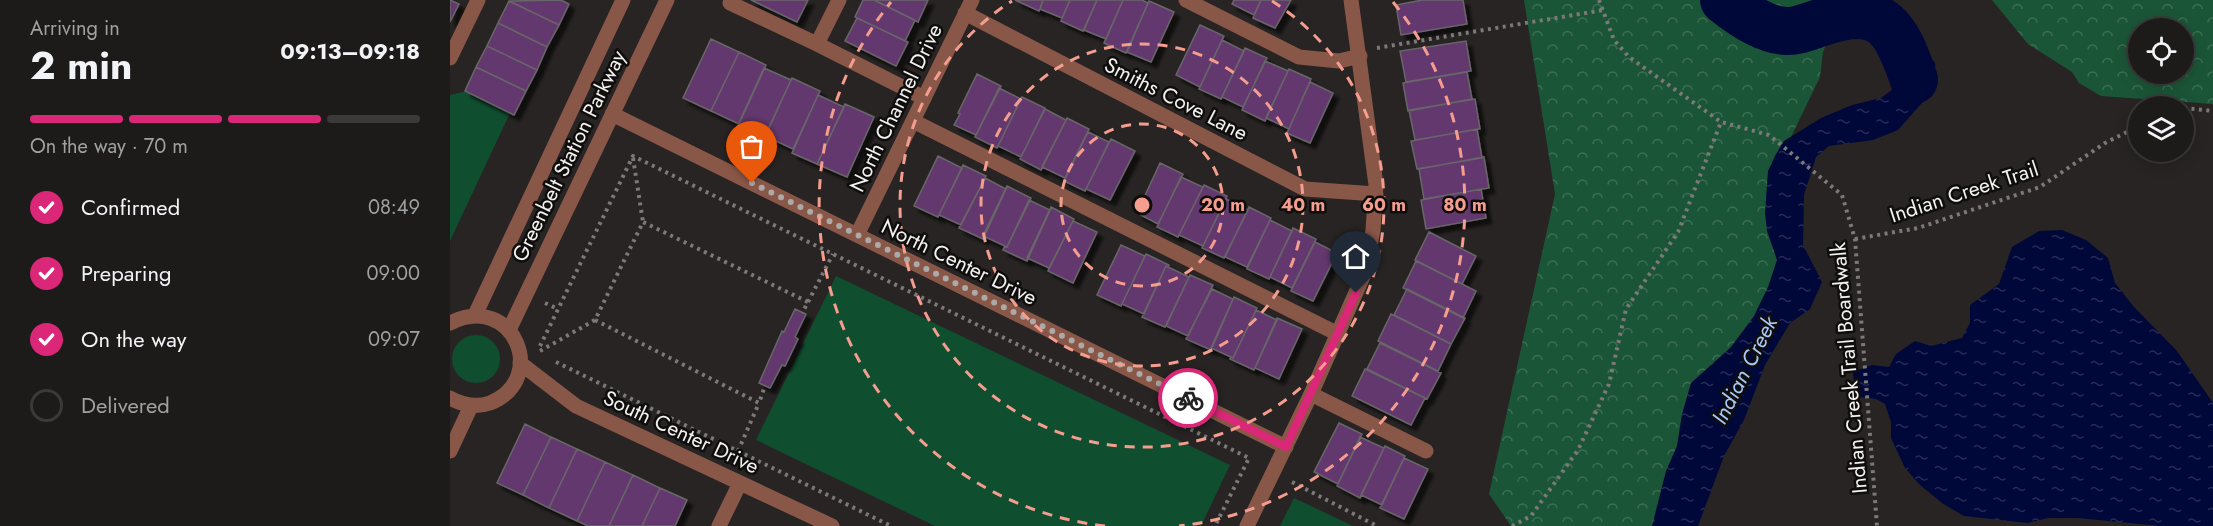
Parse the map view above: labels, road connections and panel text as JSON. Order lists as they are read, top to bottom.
{
  "streets": {
    "street": [
      "Smiths Cove Lane",
      "North Channel Drive",
      "Greenbelt Station Parkway",
      "North Center Drive",
      "South Center Drive"
    ],
    "path": ["Indian Creek Trail", "Indian Creek Trail Boardwalk"]
  },
  "crossings": [
    ["Smiths Cove Lane", "North Channel Drive"],
    ["North Channel Drive", "North Center Drive"],
    ["Greenbelt Station Parkway", "North Center Drive"],
    ["Indian Creek Trail", "Indian Creek Trail Boardwalk"]
  ],
  "water": ["Indian Creek"],
  "page": {
    "heading": ["2 min", "Arriving in", "09:13–09:18"],
    "bar": "On the way · 70 m",
    "list": [
      ["Confirmed", "08:49"],
      ["Preparing", "09:00"],
      ["On the way", "09:07"],
      "Delivered"
    ]
  },
  "rings": [
    "20 m",
    "40 m",
    "60 m",
    "80 m"
  ]
}
